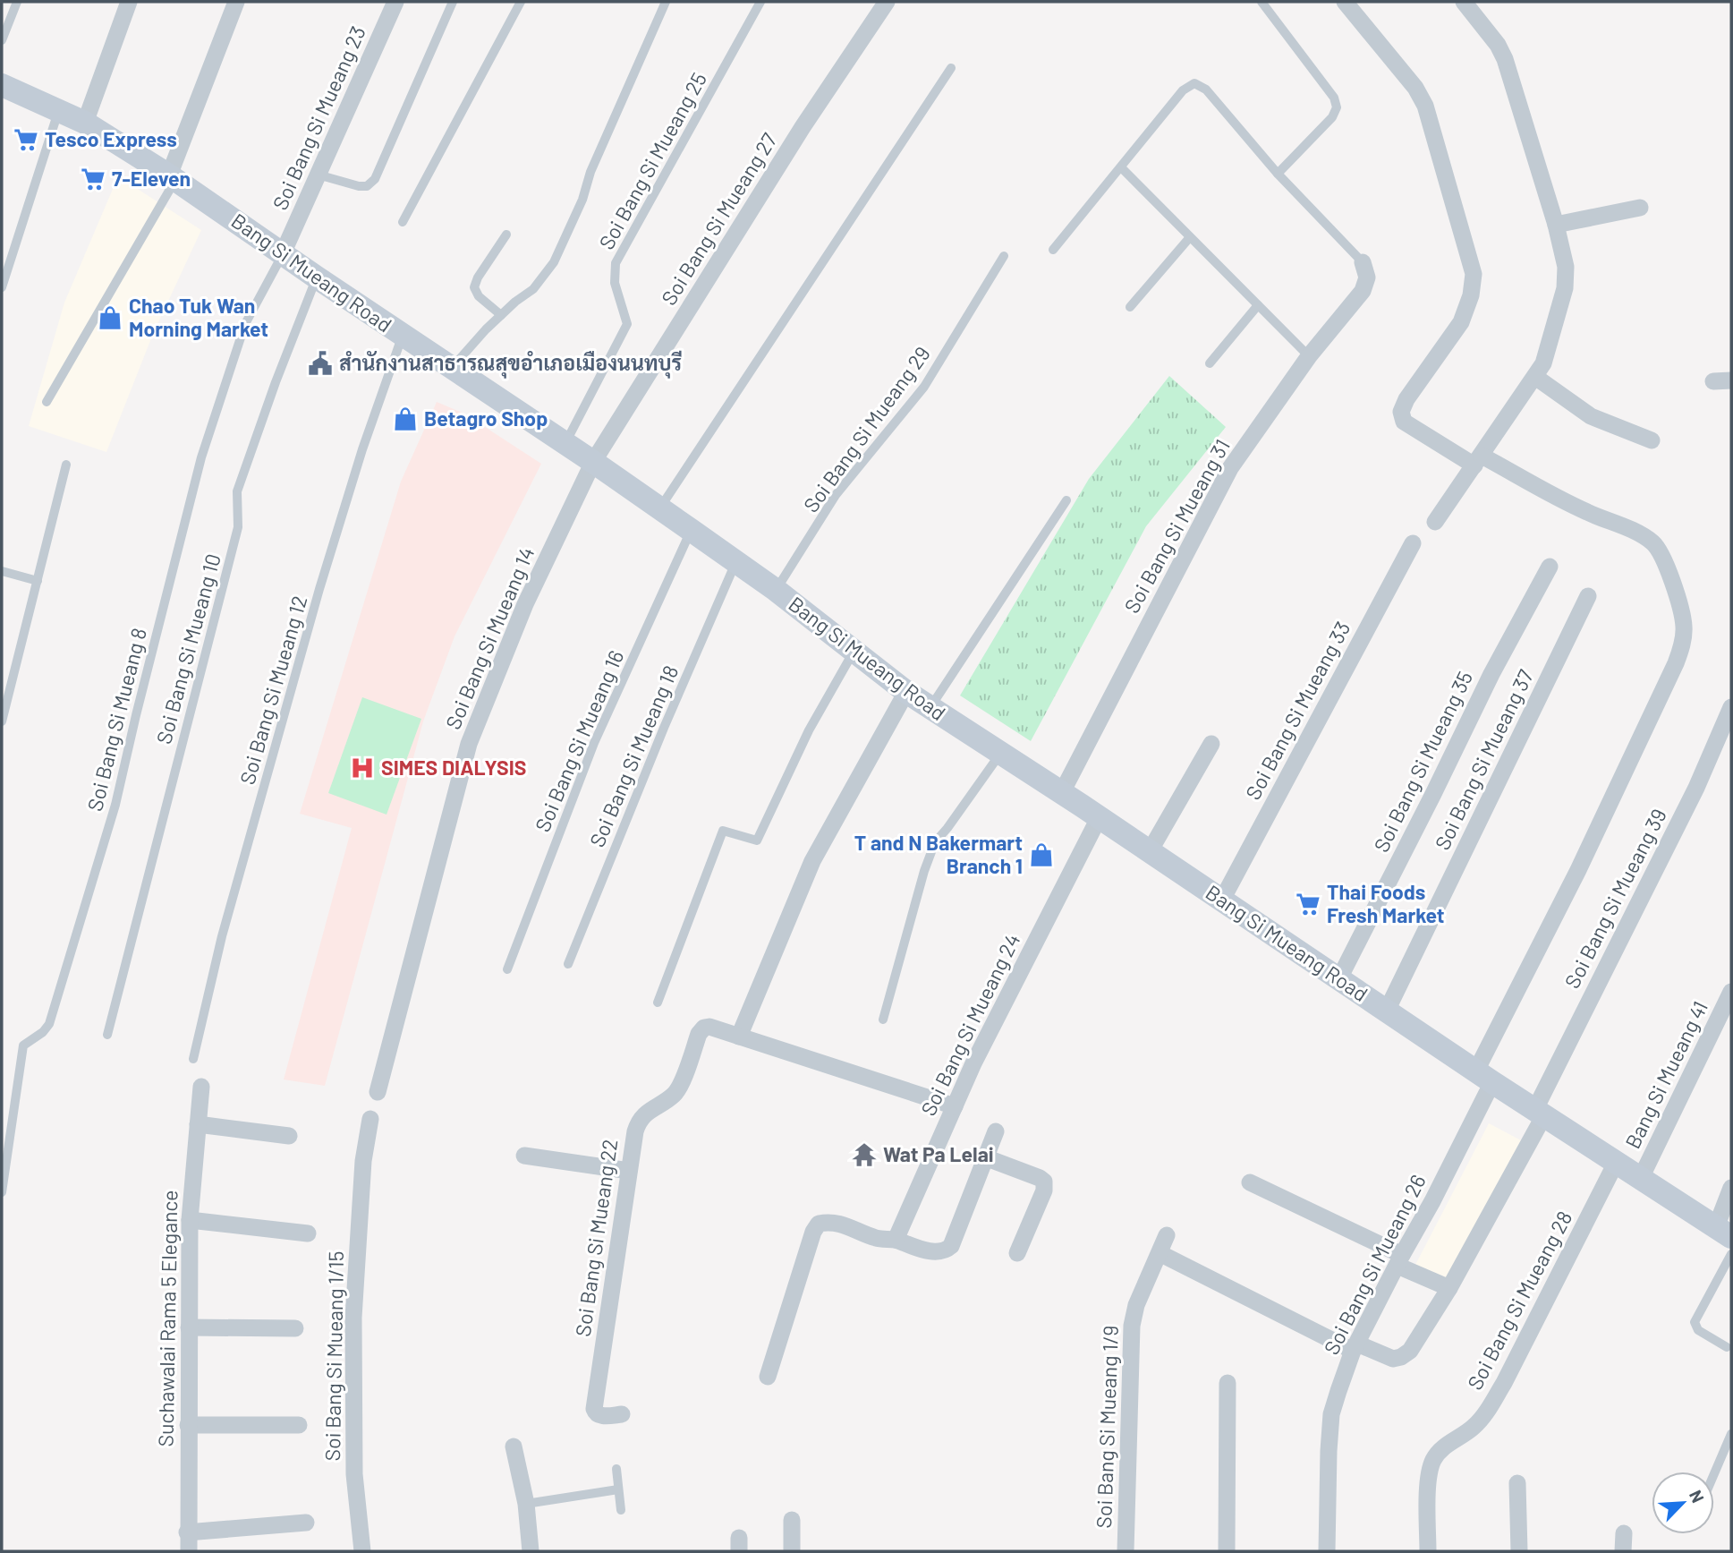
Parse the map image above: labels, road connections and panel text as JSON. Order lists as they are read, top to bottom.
{
  "streets": {
    "street": [
      "Soi Bang Si Mueang 23",
      "Soi Bang Si Mueang 27",
      "Bang Si Mueang Road",
      "Soi Bang Si Mueang 31",
      "Soi Bang Si Mueang 14",
      "Soi Bang Si Mueang 33",
      "Soi Bang Si Mueang 37",
      "Soi Bang Si Mueang 35",
      "Soi Bang Si Mueang 39",
      "Soi Bang Si Mueang 24",
      "Bang Si Mueang 41",
      "Soi Bang Si Mueang 22",
      "Soi Bang Si Mueang 26",
      "Soi Bang Si Mueang 28",
      "Suchawalai Rama 5 Elegance",
      "Soi Bang Si Mueang 1/15",
      "Soi Bang Si Mueang 1/9"
    ],
    "lane": [
      "Soi Bang Si Mueang 25",
      "Soi Bang Si Mueang 29",
      "Soi Bang Si Mueang 10",
      "Soi Bang Si Mueang 12",
      "Soi Bang Si Mueang 8",
      "Soi Bang Si Mueang 16",
      "Soi Bang Si Mueang 18"
    ]
  },
  "crossings": [
    ["Soi Bang Si Mueang 23", "Bang Si Mueang Road"],
    ["Soi Bang Si Mueang 23", "Soi Bang Si Mueang 8"],
    ["Soi Bang Si Mueang 25", "Bang Si Mueang Road"],
    ["Soi Bang Si Mueang 27", "Bang Si Mueang Road"],
    ["Soi Bang Si Mueang 27", "Soi Bang Si Mueang 14"],
    ["Bang Si Mueang Road", "Soi Bang Si Mueang 29"],
    ["Bang Si Mueang Road", "Soi Bang Si Mueang 31"],
    ["Bang Si Mueang Road", "Soi Bang Si Mueang 14"],
    ["Bang Si Mueang Road", "Soi Bang Si Mueang 10"],
    ["Bang Si Mueang Road", "Soi Bang Si Mueang 12"],
    ["Bang Si Mueang Road", "Soi Bang Si Mueang 33"],
    ["Bang Si Mueang Road", "Soi Bang Si Mueang 8"],
    ["Bang Si Mueang Road", "Soi Bang Si Mueang 16"],
    ["Bang Si Mueang Road", "Soi Bang Si Mueang 18"],
    ["Bang Si Mueang Road", "Soi Bang Si Mueang 37"],
    ["Bang Si Mueang Road", "Soi Bang Si Mueang 35"],
    ["Bang Si Mueang Road", "Soi Bang Si Mueang 39"],
    ["Bang Si Mueang Road", "Soi Bang Si Mueang 24"],
    ["Bang Si Mueang Road", "Bang Si Mueang 41"],
    ["Bang Si Mueang Road", "Soi Bang Si Mueang 26"],
    ["Bang Si Mueang Road", "Soi Bang Si Mueang 28"],
    ["Soi Bang Si Mueang 39", "Soi Bang Si Mueang 26"],
    ["Soi Bang Si Mueang 24", "Soi Bang Si Mueang 22"]
  ],
  "places": {
    "supermarket": ["Tesco Express", "7-Eleven", "Thai Foods Fresh Market"],
    "shop": ["Chao Tuk Wan Morning Market", "Betagro Shop", "T and N Bakermart Branch 1"],
    "public building": ["สำนักงานสาธารณสุขอำเภอเมืองนนทบุรี"],
    "hospital": ["SIMES DIALYSIS"],
    "temple": ["Wat Pa Lelai"]
  },
  "north": "top right"
}
